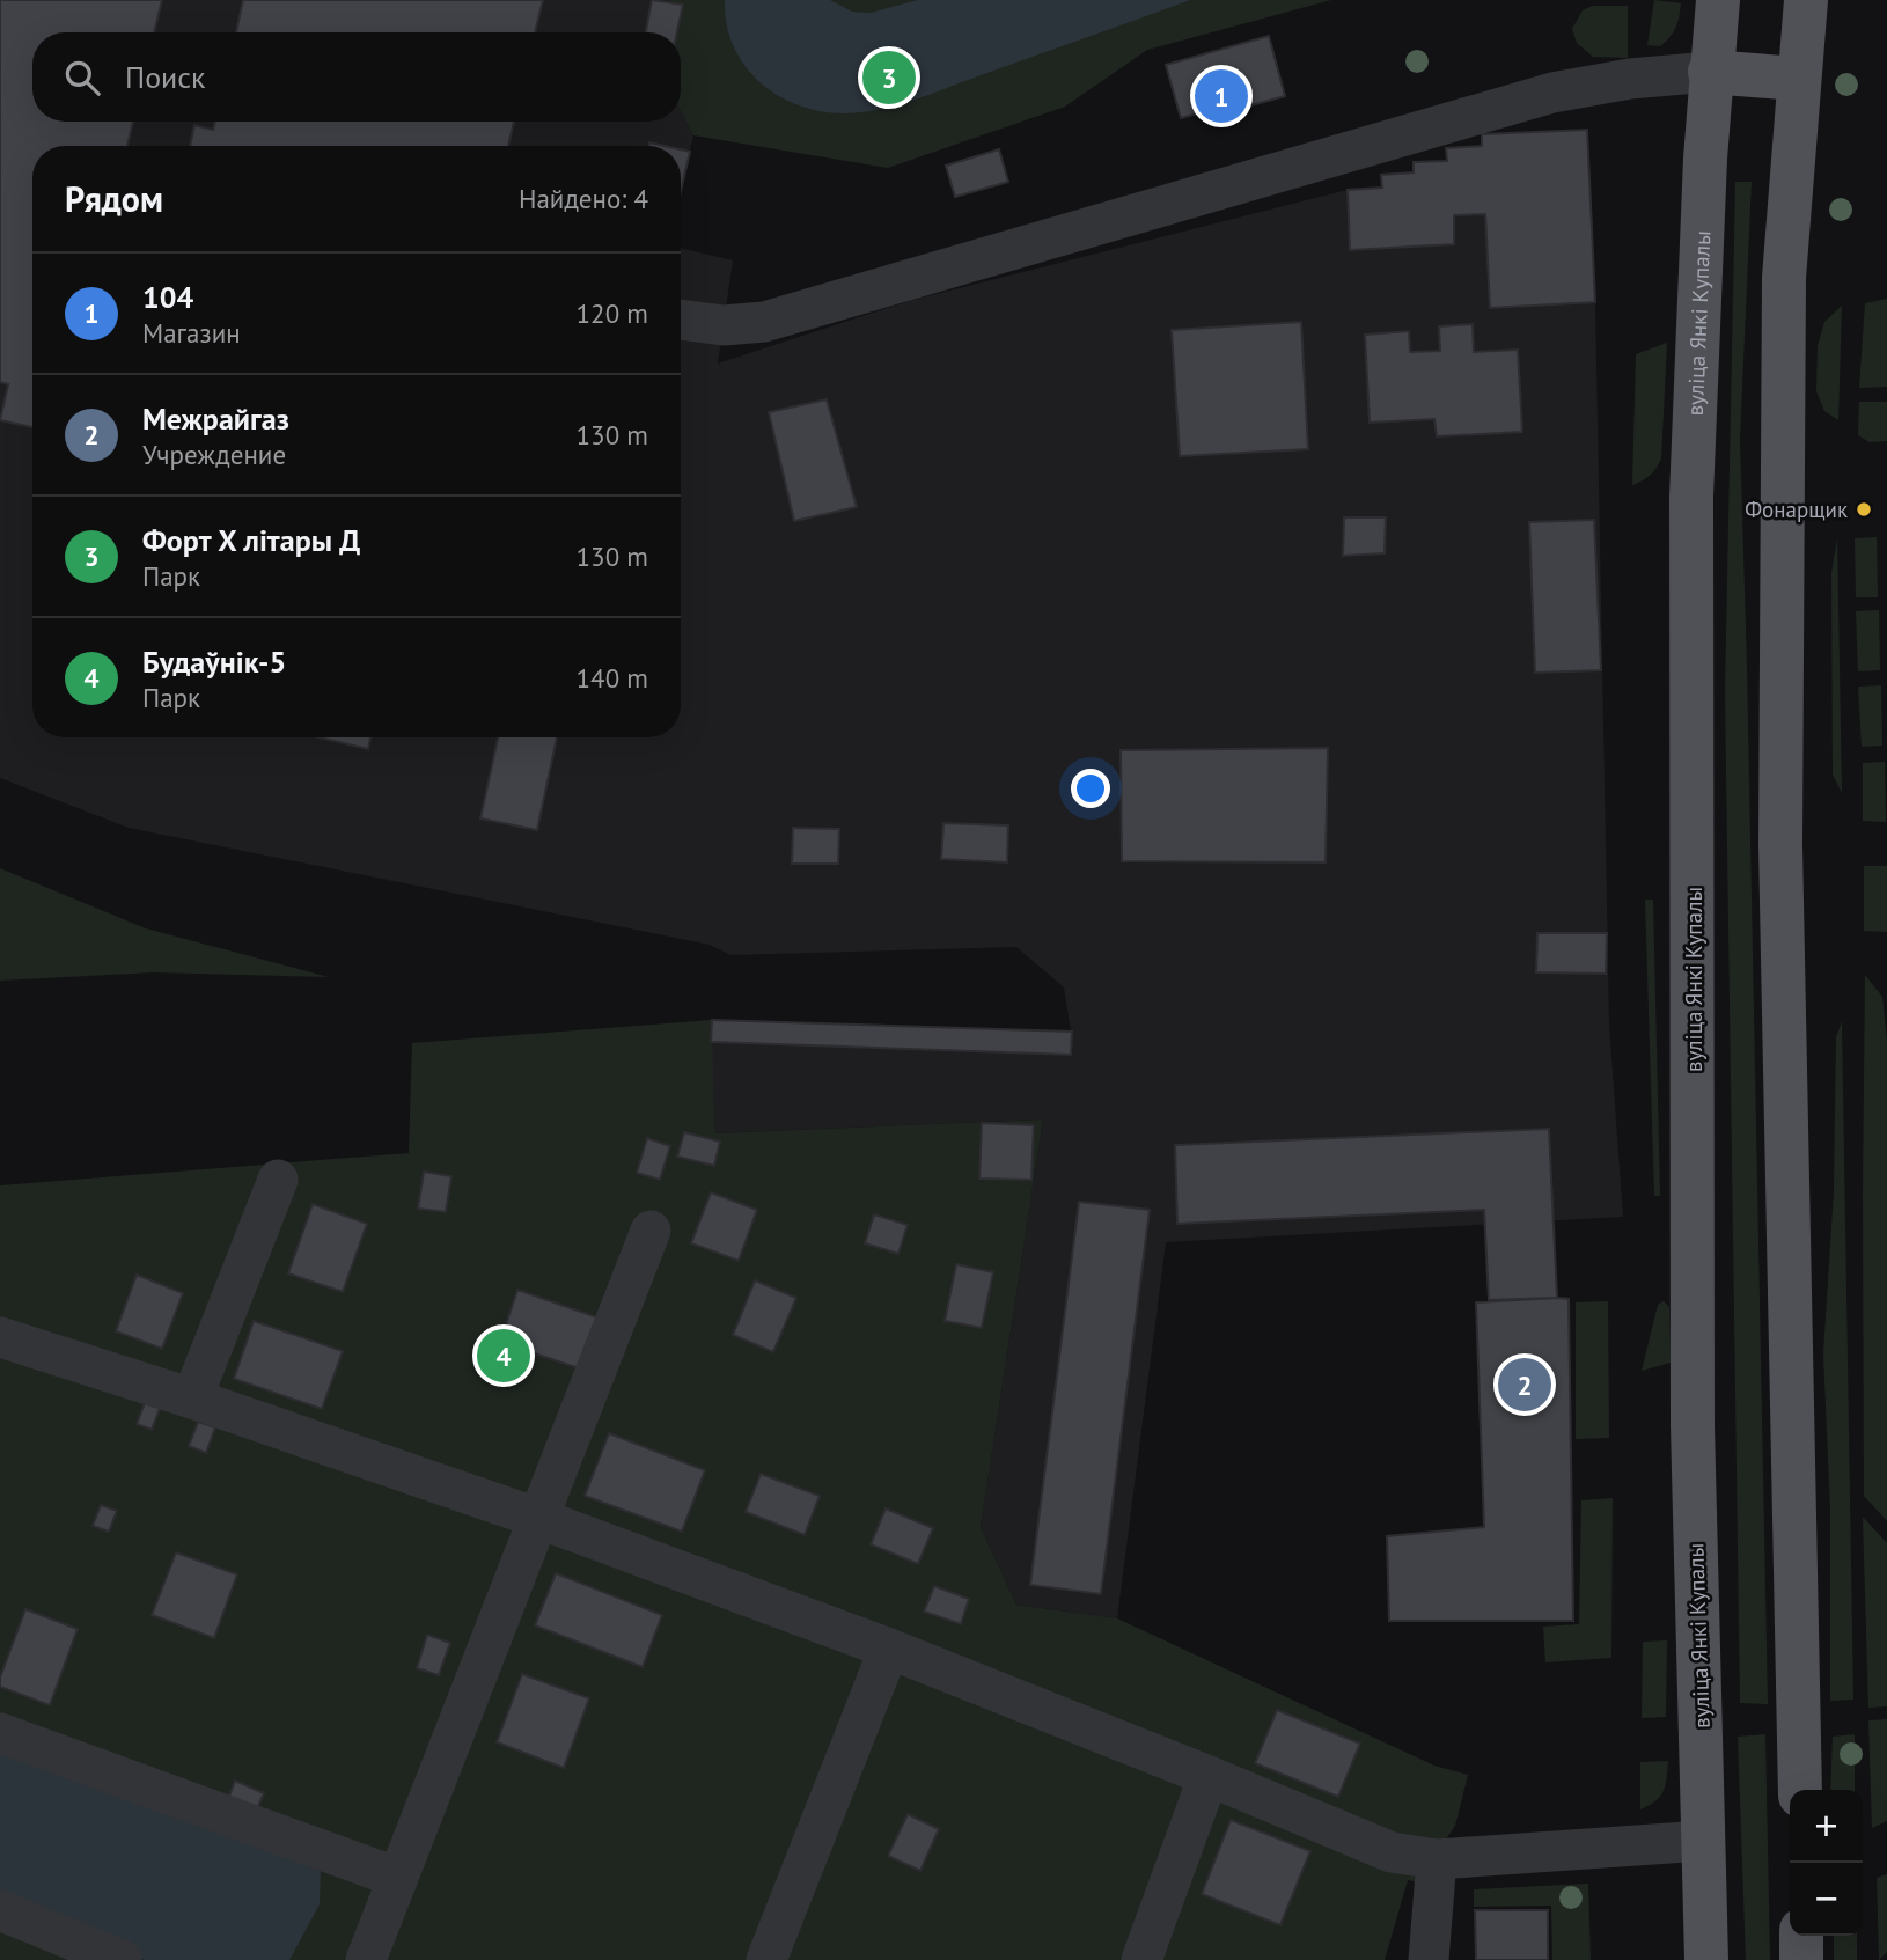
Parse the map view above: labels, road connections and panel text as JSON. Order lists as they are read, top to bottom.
{
  "streets": {
    "main road": ["вуліца Янкі Купалы"]
  },
  "places": ["Фонарщик"],
  "page": {
    "search": "Поиск",
    "pins": [
      "3",
      "1",
      "4",
      "2"
    ],
    "heading": ["Рядом", "Найдено: 4"],
    "list": [
      {
        "mark": "1",
        "name": "104",
        "note": "Магазин",
        "value": "120 m"
      },
      {
        "mark": "2",
        "name": "Межрайгаз",
        "note": "Учреждение",
        "value": "130 m"
      },
      {
        "mark": "3",
        "name": "Форт X літары Д",
        "note": "Парк",
        "value": "130 m"
      },
      {
        "mark": "4",
        "name": "Будаўнік-5",
        "note": "Парк",
        "value": "140 m"
      }
    ],
    "map_buttons": ["+", "−"]
  }
}
